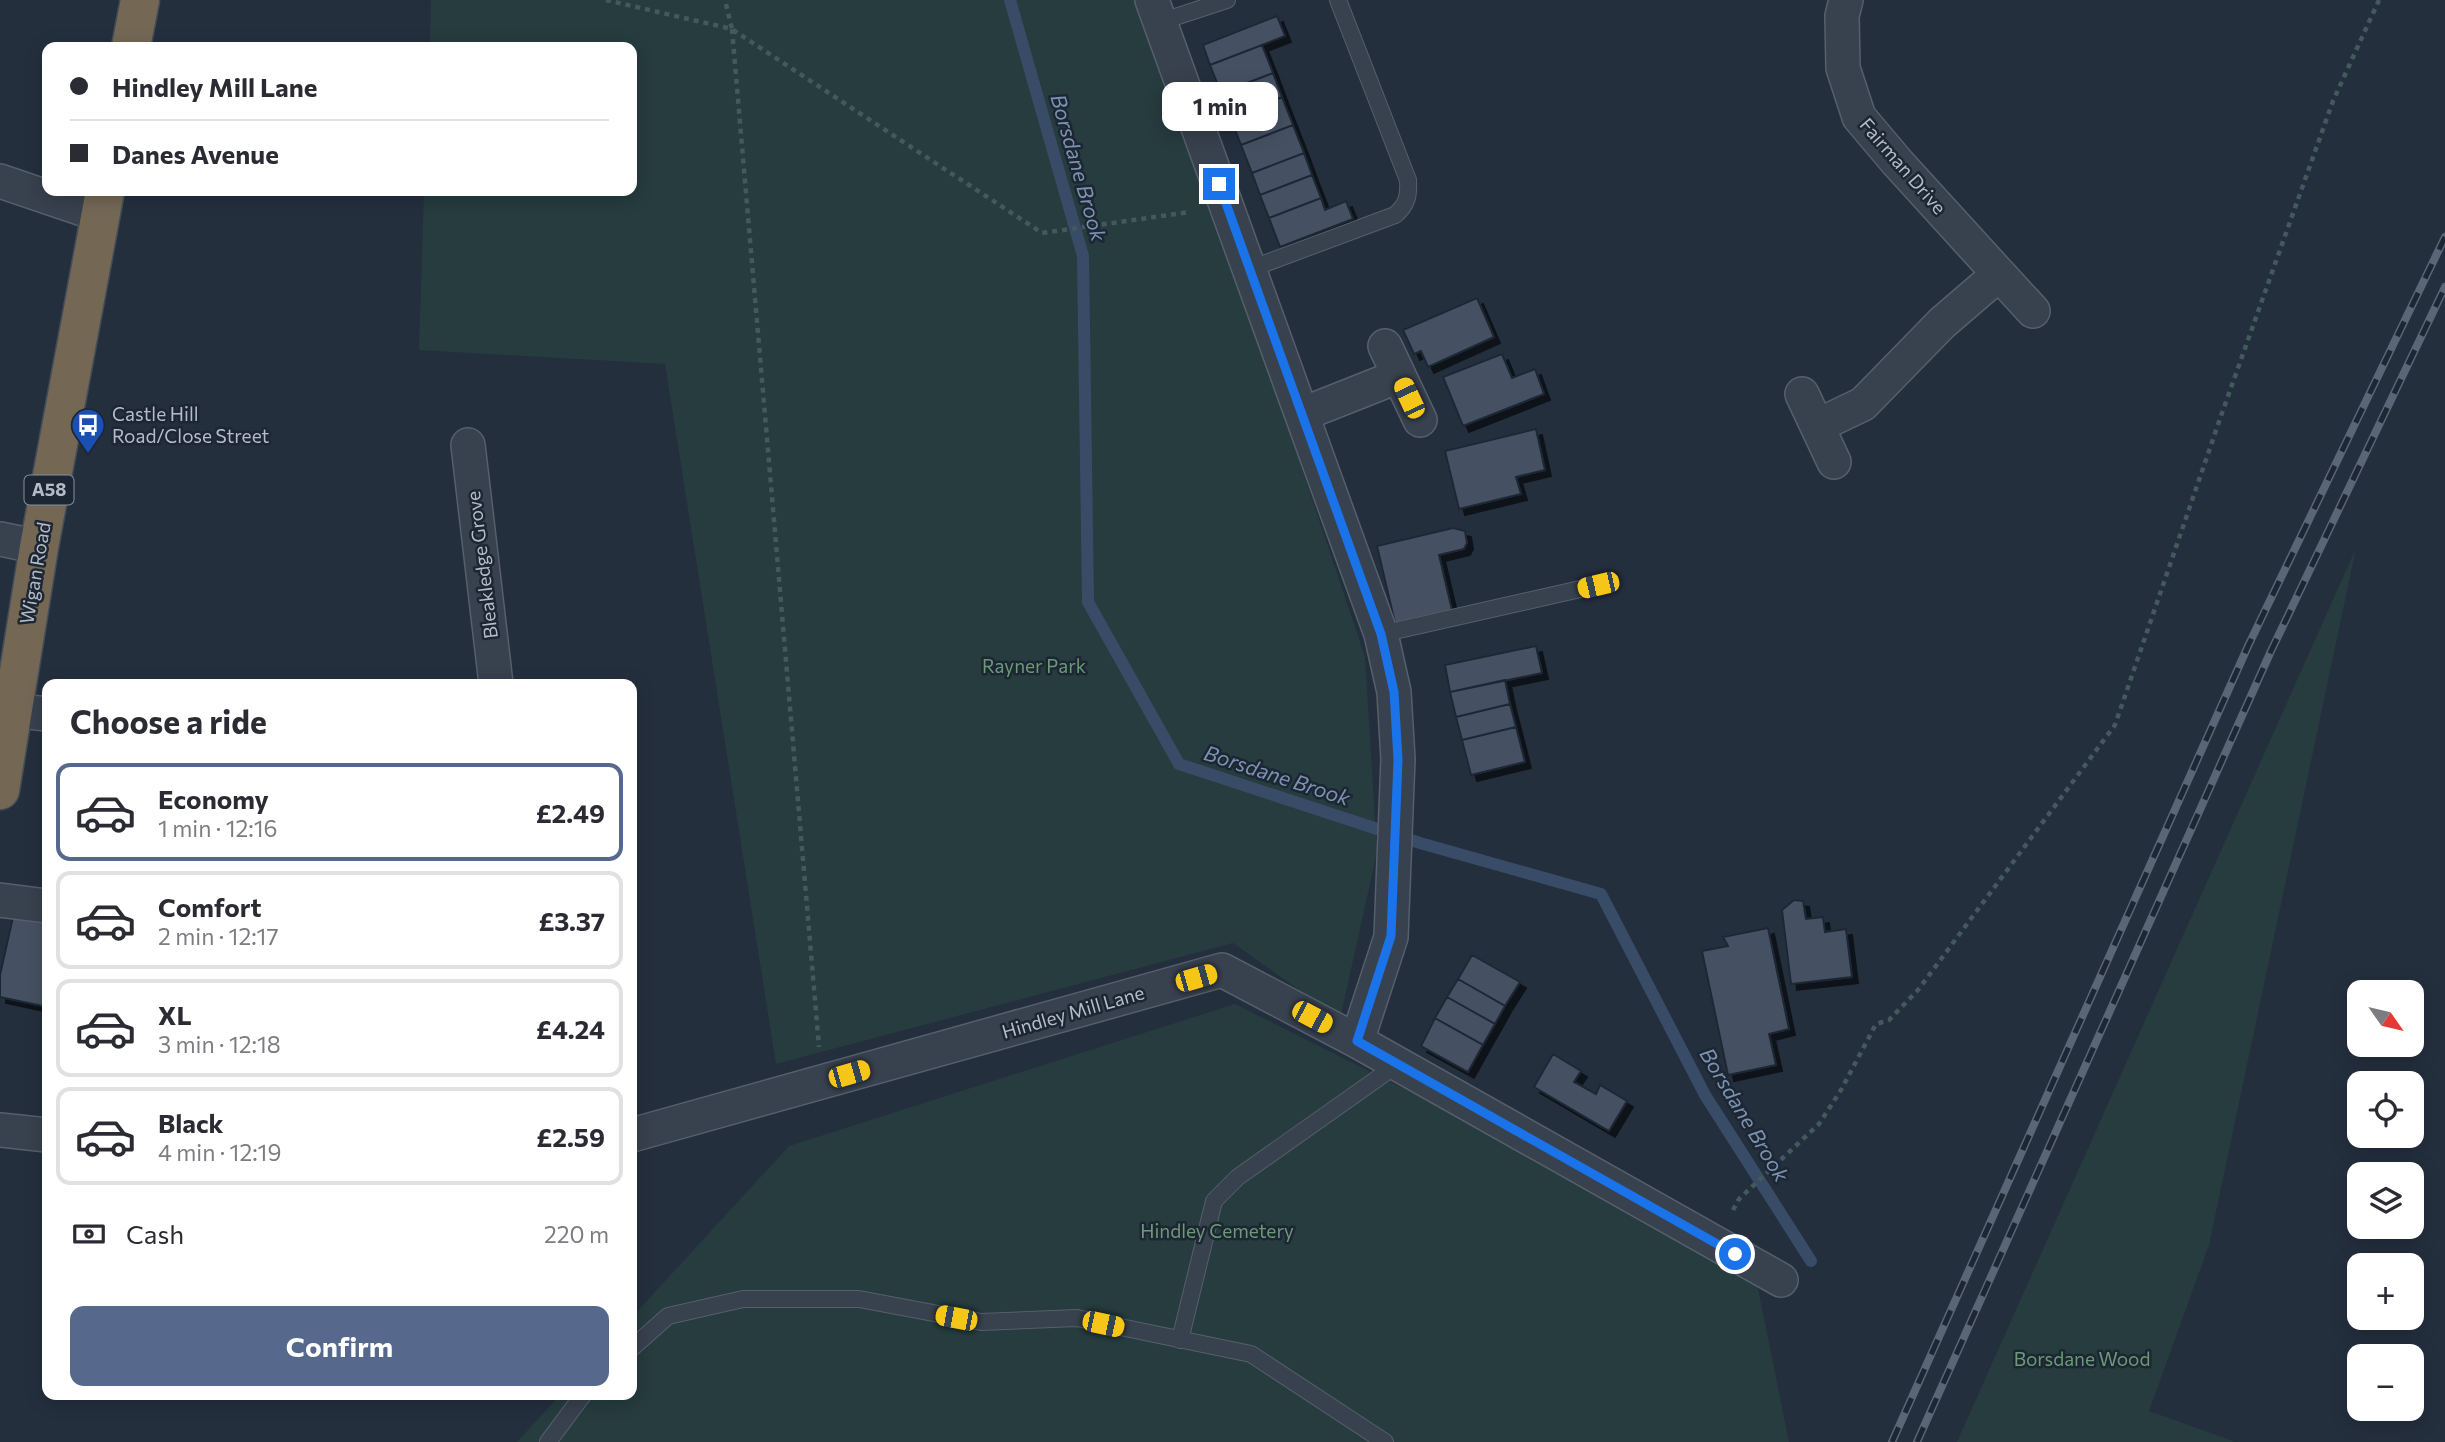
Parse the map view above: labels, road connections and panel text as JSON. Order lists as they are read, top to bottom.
{
  "streets": {
    "highway": ["A58", "Wigan Road"],
    "street": ["Fairman Drive", "Bleakledge Grove", "Hindley Mill Lane"]
  },
  "water": ["Borsdane Brook"],
  "parks": ["Rayner Park", "Hindley Cemetery", "Borsdane Wood"],
  "places": {
    "bus stop": ["Castle Hill Road/Close Street"]
  },
  "north": "bottom right",
  "page": {
    "banner": ["Hindley Mill Lane", "Danes Avenue"],
    "bubble": "1 min",
    "heading": "Choose a ride",
    "list": [
      {
        "name": "Economy",
        "note": "1 min · 12:16",
        "value": "£2.49"
      },
      {
        "name": "Comfort",
        "note": "2 min · 12:17",
        "value": "£3.37"
      },
      {
        "name": "XL",
        "note": "3 min · 12:18",
        "value": "£4.24"
      },
      {
        "name": "Black",
        "note": "4 min · 12:19",
        "value": "£2.59"
      }
    ],
    "map_buttons": ["+", "−"],
    "pay": ["Cash", "220 m"],
    "buttons": "Confirm"
  }
}
